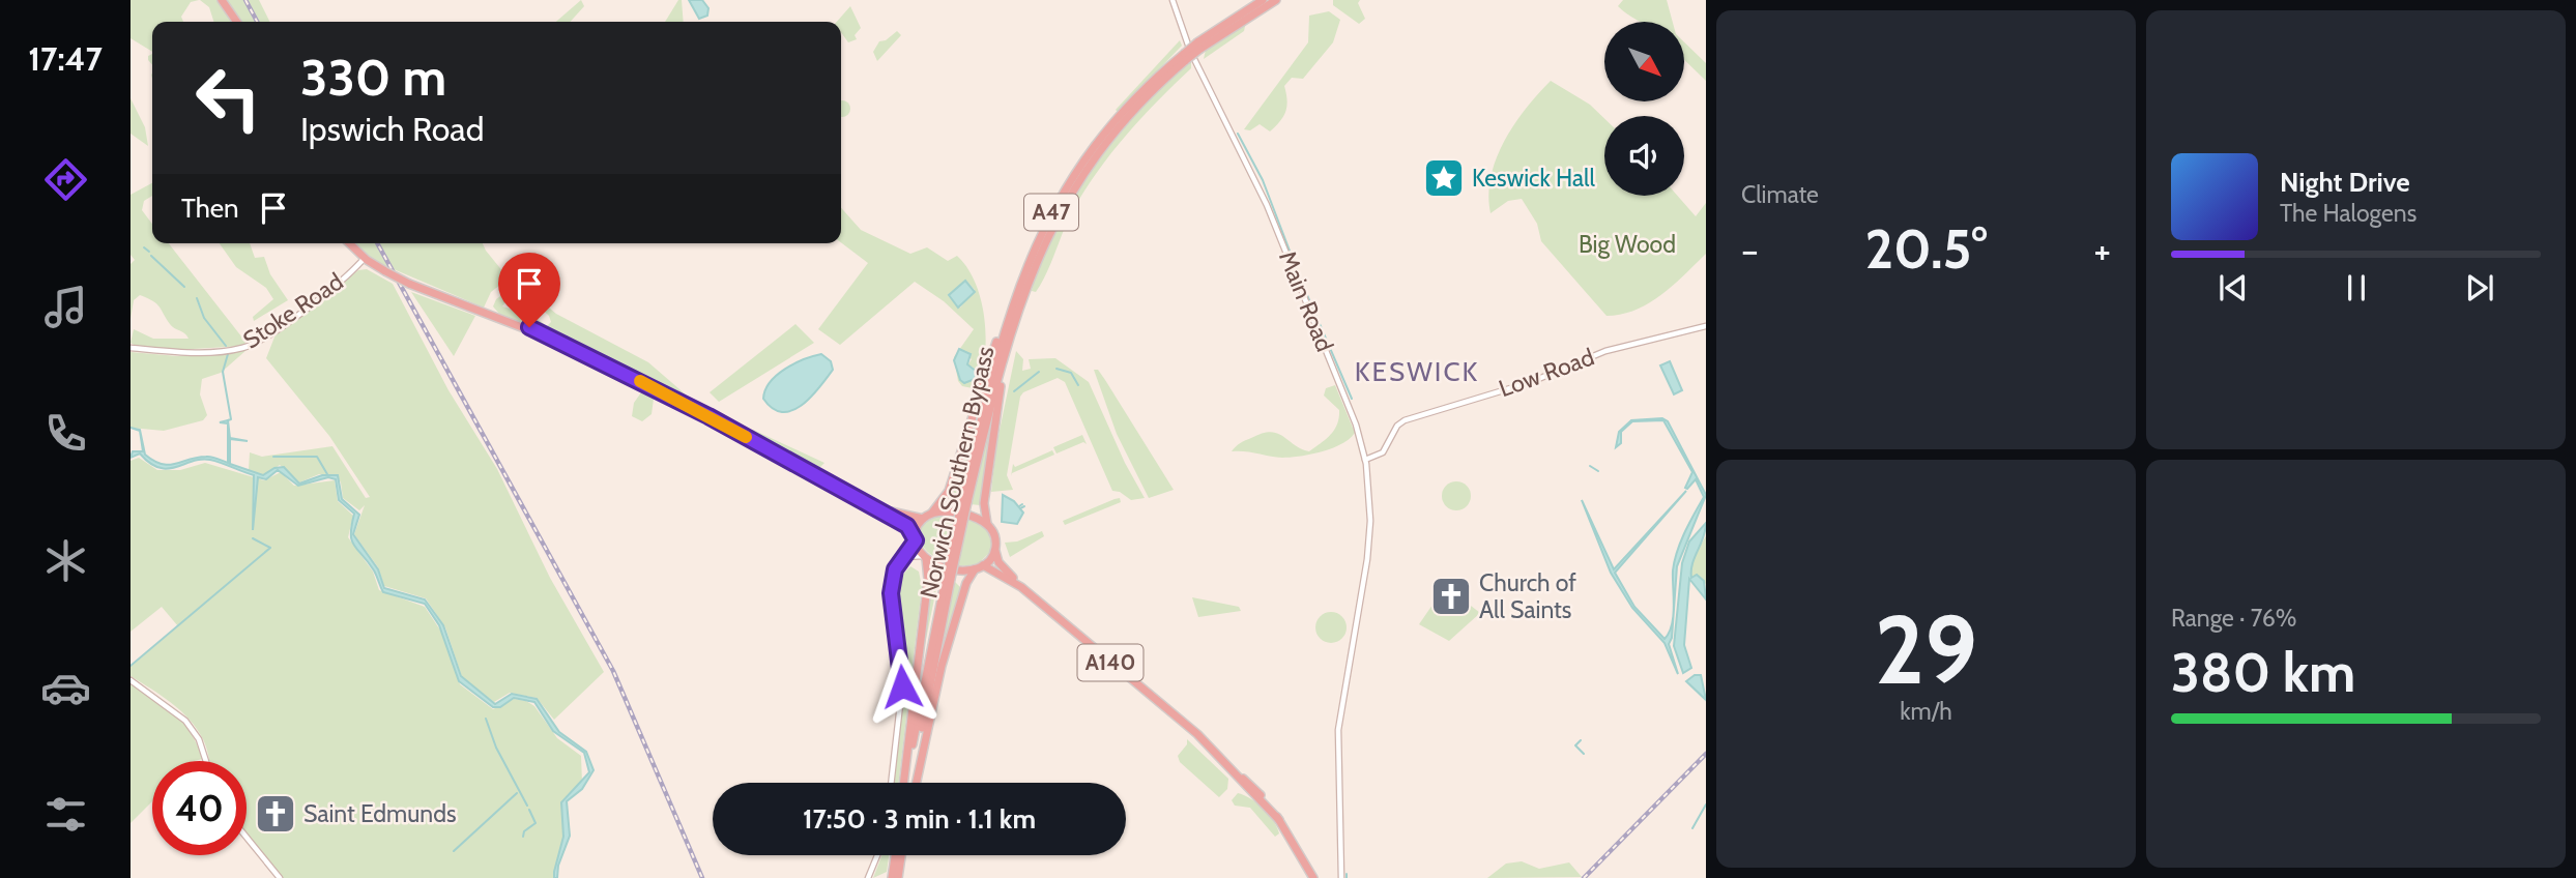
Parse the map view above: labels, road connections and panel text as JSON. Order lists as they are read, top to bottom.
{
  "streets": {
    "highway": ["A47", "Norwich Southern Bypass", "A140"],
    "street": ["Main Road", "Stoke Road", "Low Road"]
  },
  "crossings": [
    ["A47", "Norwich Southern Bypass"],
    ["A47", "A140"],
    ["Main Road", "Low Road"]
  ],
  "districts": ["KESWICK"],
  "parks": ["Big Wood"],
  "places": {
    "place": ["Keswick Hall"],
    "church": ["Church of All Saints", "Saint Edmunds"]
  },
  "north": "bottom right",
  "page": {
    "tabs": "17:47",
    "tile": [
      "Climate",
      ["29", "km/h"],
      ["Range · 76%", "380 km"]
    ],
    "turn": ["330 m", "Ipswich Road"],
    "song": ["Night Drive", "The Halogens"],
    "then": "Then",
    "heat": ["−", "20.5°", "+"],
    "limit": "40",
    "trip": "17:50 · 3 min · 1.1 km"
  }
}
